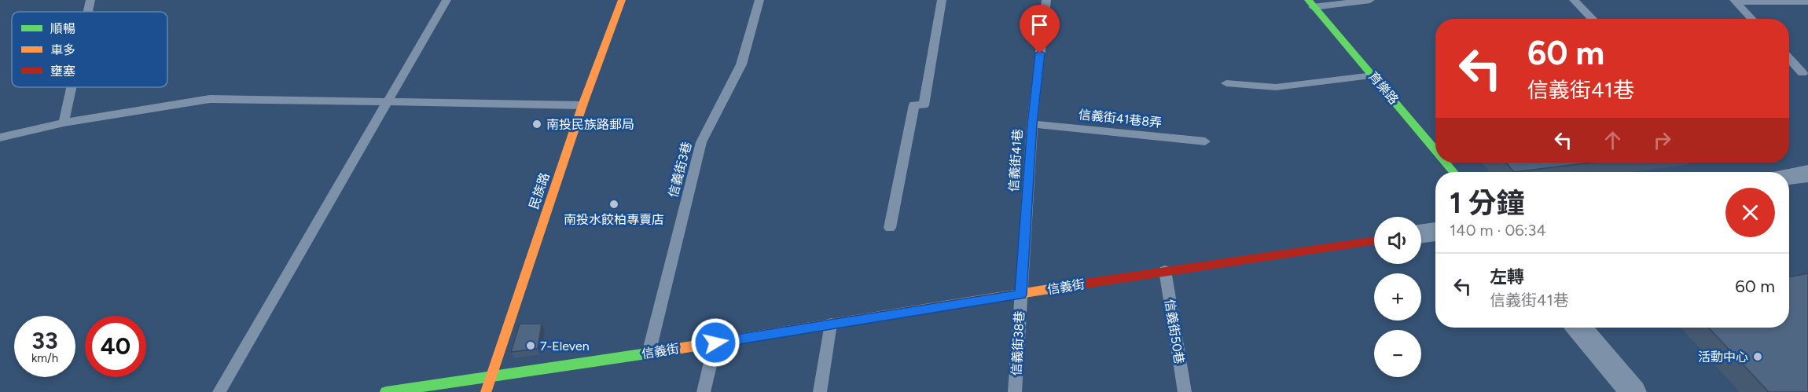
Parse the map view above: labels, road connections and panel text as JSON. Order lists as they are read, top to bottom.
{
  "streets": {
    "street": ["育樂路", "民族路", "信義街"],
    "lane": [
      "信義街41巷8弄",
      "信義街41巷",
      "信義街3巷",
      "信義街50巷",
      "信義街38巷"
    ]
  },
  "crossings": [
    ["信義街41巷8弄", "信義街41巷"],
    ["信義街41巷", "信義街"],
    ["信義街41巷", "信義街38巷"],
    ["信義街3巷", "信義街"],
    ["民族路", "信義街"],
    ["信義街", "信義街50巷"],
    ["信義街", "信義街38巷"]
  ],
  "places": [
    "南投民族路郵局",
    "南投水餃柏專賣店",
    "7-Eleven",
    "活動中心"
  ],
  "legend": ["順暢", "車多", "壅塞"],
  "page": {
    "turn": ["60 m", "信義街41巷"],
    "heading": ["1 分鐘", "140 m · 06:34"],
    "map_buttons": ["+", "−"],
    "list": [
      {
        "name": "左轉",
        "note": "信義街41巷",
        "value": "60 m"
      }
    ],
    "speed": "33 km/h",
    "limit": "40"
  }
}
